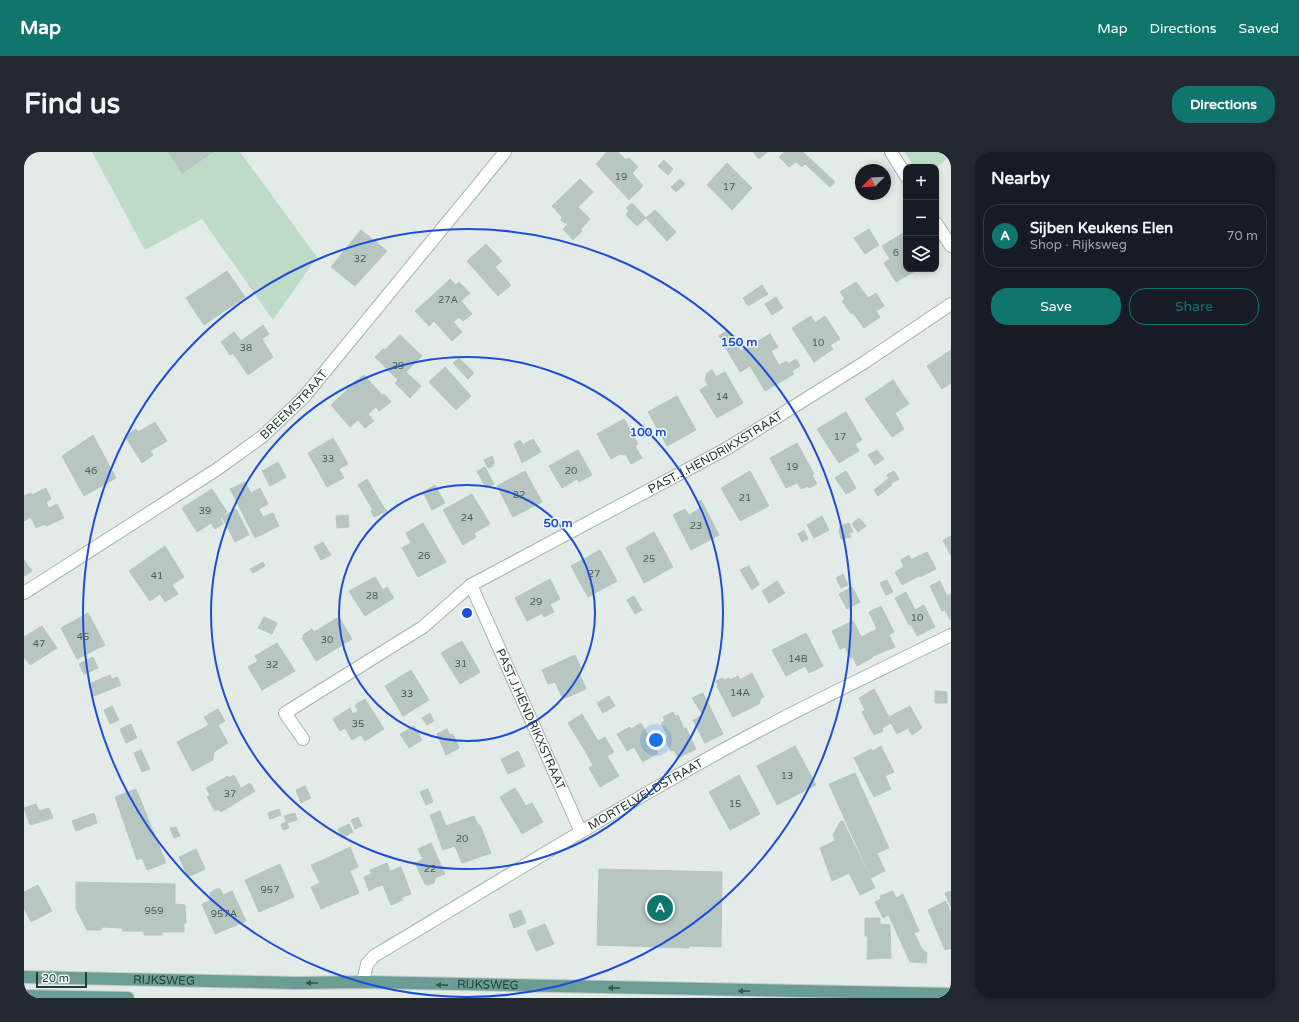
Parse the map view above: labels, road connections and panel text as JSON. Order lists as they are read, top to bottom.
{
  "streets": {
    "main road": ["RIJKSWEG"],
    "street": ["BREEMSTRAAT", "PAST.J.HENDRIKXSTRAAT", "MORTELVELDSTRAAT"]
  },
  "crossings": [
    ["PAST.J.HENDRIKXSTRAAT", "MORTELVELDSTRAAT"],
    ["MORTELVELDSTRAAT", "RIJKSWEG"]
  ],
  "one_way": ["RIJKSWEG"],
  "house_numbers": [
    "19",
    "17",
    "6",
    "32",
    "27A",
    "10",
    "38",
    "29",
    "14",
    "17",
    "33",
    "19",
    "46",
    "20",
    "22",
    "21",
    "39",
    "24",
    "23",
    "26",
    "25",
    "27",
    "41",
    "28",
    "29",
    "10",
    "45",
    "30",
    "47",
    "14B",
    "31",
    "32",
    "14A",
    "33",
    "35",
    "13",
    "37",
    "15",
    "20",
    "22",
    "957",
    "959",
    "957A"
  ],
  "scale_bar": "20 m",
  "north": "bottom left",
  "page": {
    "header": "Map",
    "nav": ["Map", "Directions", "Saved"],
    "buttons": [
      "Directions",
      ["Save", "Share"]
    ],
    "title": "Find us",
    "heading": "Nearby",
    "map_buttons": ["+", "−"],
    "list": [
      {
        "mark": "A",
        "name": "Sijben Keukens Elen",
        "note": "Shop · Rijksweg",
        "value": "70 m"
      }
    ],
    "pins": "A",
    "scale": "20 m"
  },
  "rings": ["150 m", "100 m", "50 m"]
}
